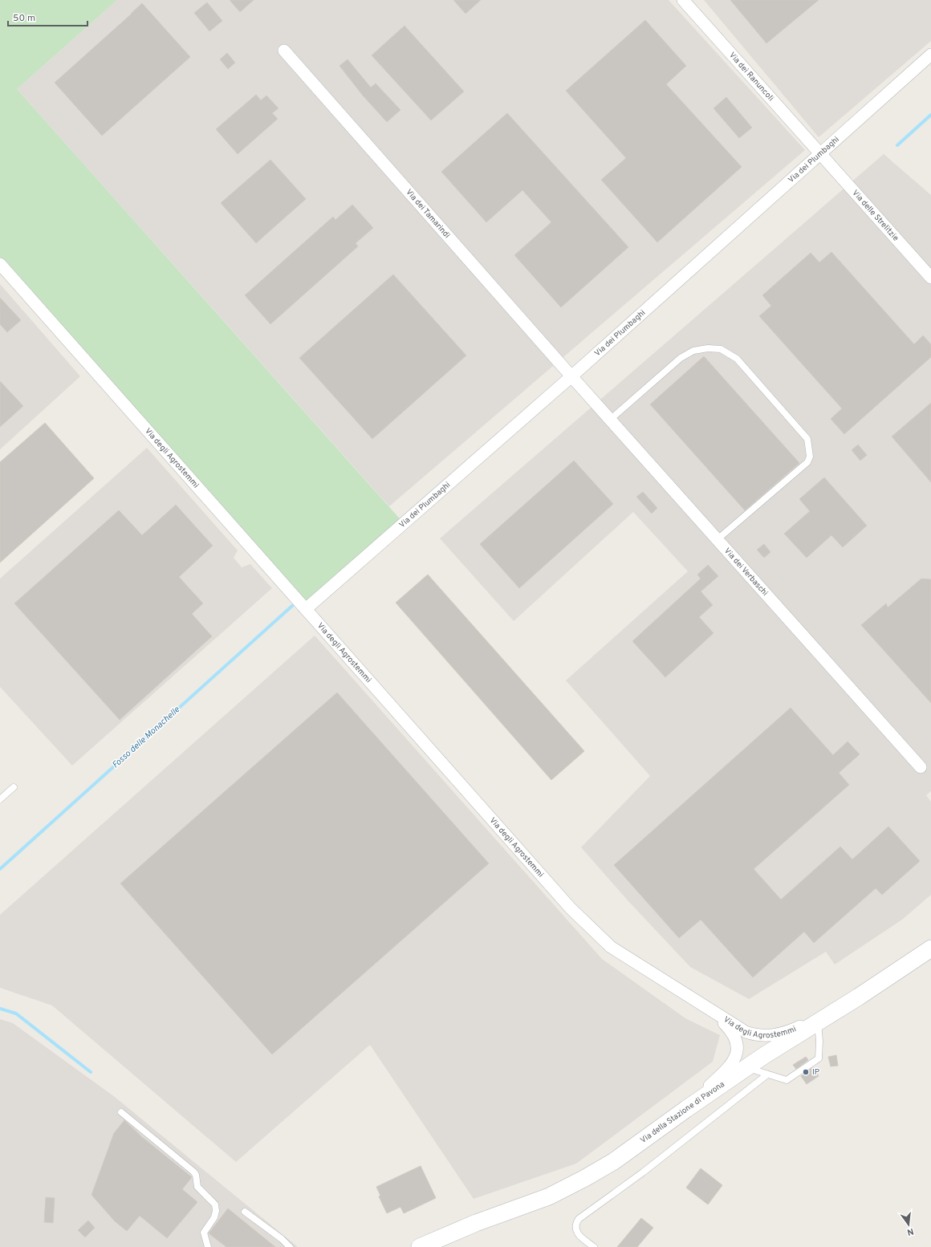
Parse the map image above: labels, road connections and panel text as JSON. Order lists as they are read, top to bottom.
{
  "streets": {
    "main road": ["Via della Stazione di Pavona"],
    "street": [
      "Via dei Ranuncoli",
      "Via dei Plumbaghi",
      "Via dei Tamarindi",
      "Via delle Strelitzie",
      "Via degli Agrostemmi",
      "Via dei Verbaschi"
    ]
  },
  "crossings": [
    ["Via dei Ranuncoli", "Via dei Plumbaghi"],
    ["Via dei Ranuncoli", "Via delle Strelitzie"],
    ["Via dei Plumbaghi", "Via dei Tamarindi"],
    ["Via dei Plumbaghi", "Via delle Strelitzie"],
    ["Via dei Plumbaghi", "Via degli Agrostemmi"],
    ["Via dei Plumbaghi", "Via dei Verbaschi"],
    ["Via dei Tamarindi", "Via dei Verbaschi"],
    ["Via degli Agrostemmi", "Via della Stazione di Pavona"]
  ],
  "water": ["Fosso delle Monachelle"],
  "places": ["IP"],
  "scale_bar": "50 m",
  "north": "bottom"
}
